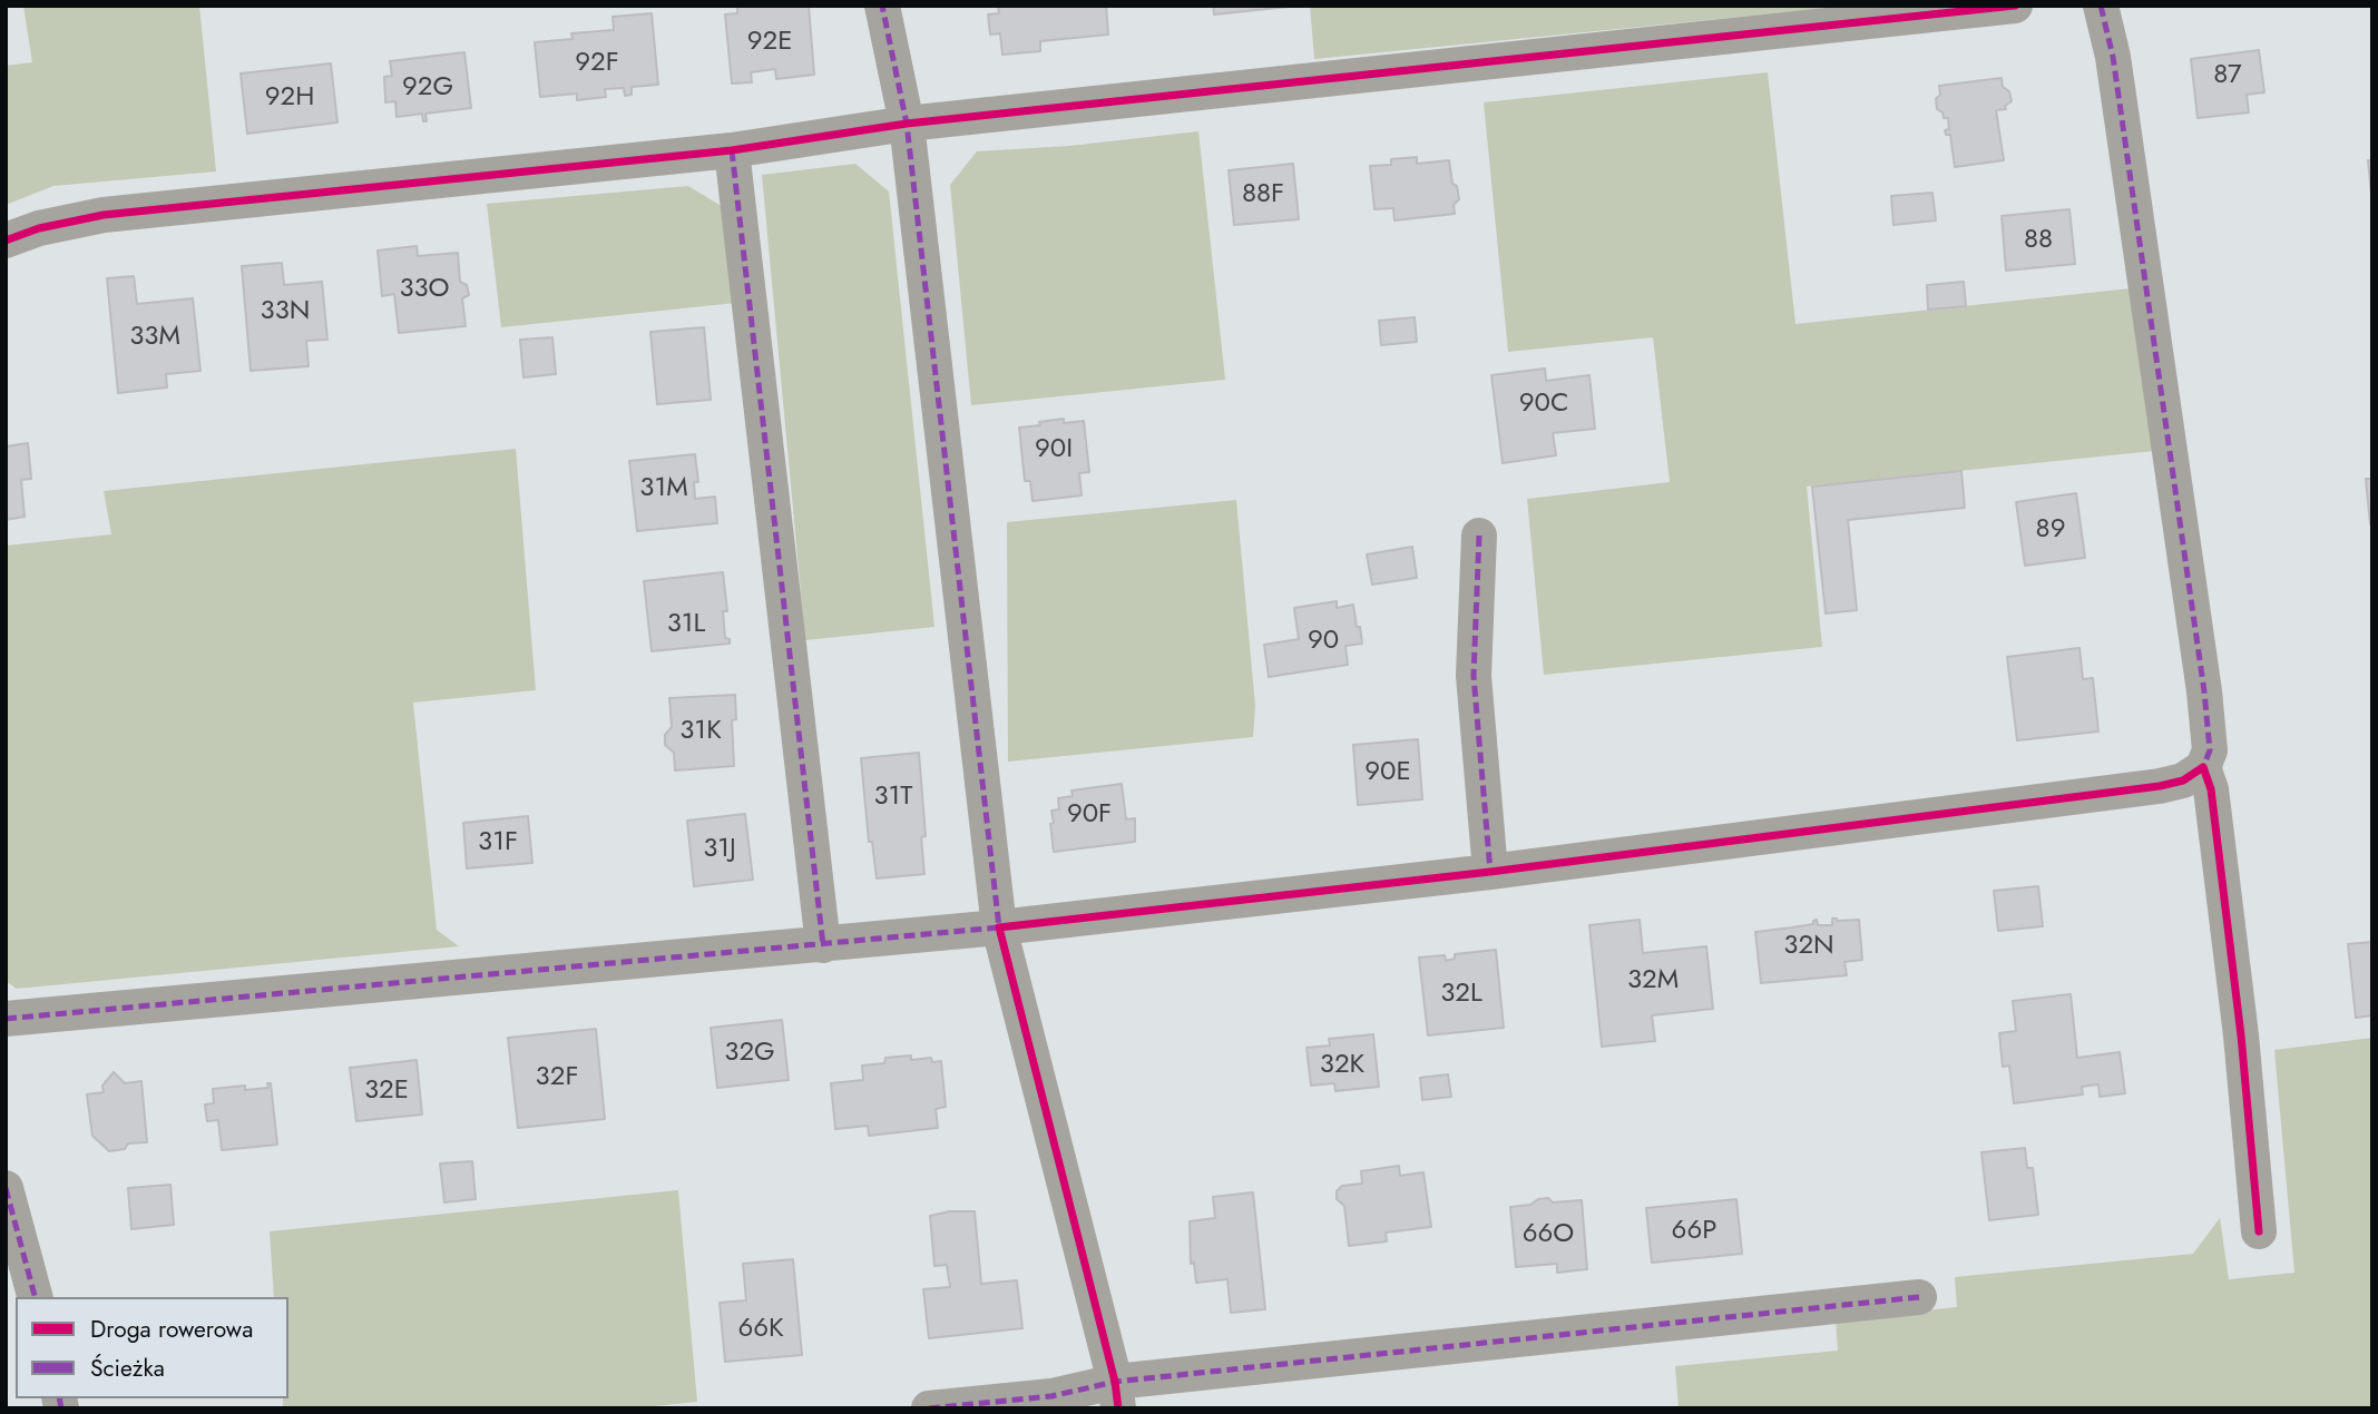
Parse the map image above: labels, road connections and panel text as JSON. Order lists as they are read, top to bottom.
{
  "house_numbers": [
    "92E",
    "92F",
    "87",
    "92G",
    "92H",
    "88F",
    "88",
    "33O",
    "33N",
    "33M",
    "90C",
    "90I",
    "31M",
    "89",
    "31L",
    "90",
    "31K",
    "90E",
    "31T",
    "90F",
    "31F",
    "31J",
    "32N",
    "32M",
    "32L",
    "32G",
    "32K",
    "32F",
    "32E",
    "66P",
    "66O",
    "66K"
  ],
  "legend": ["Droga rowerowa", "Ścieżka"]
}
